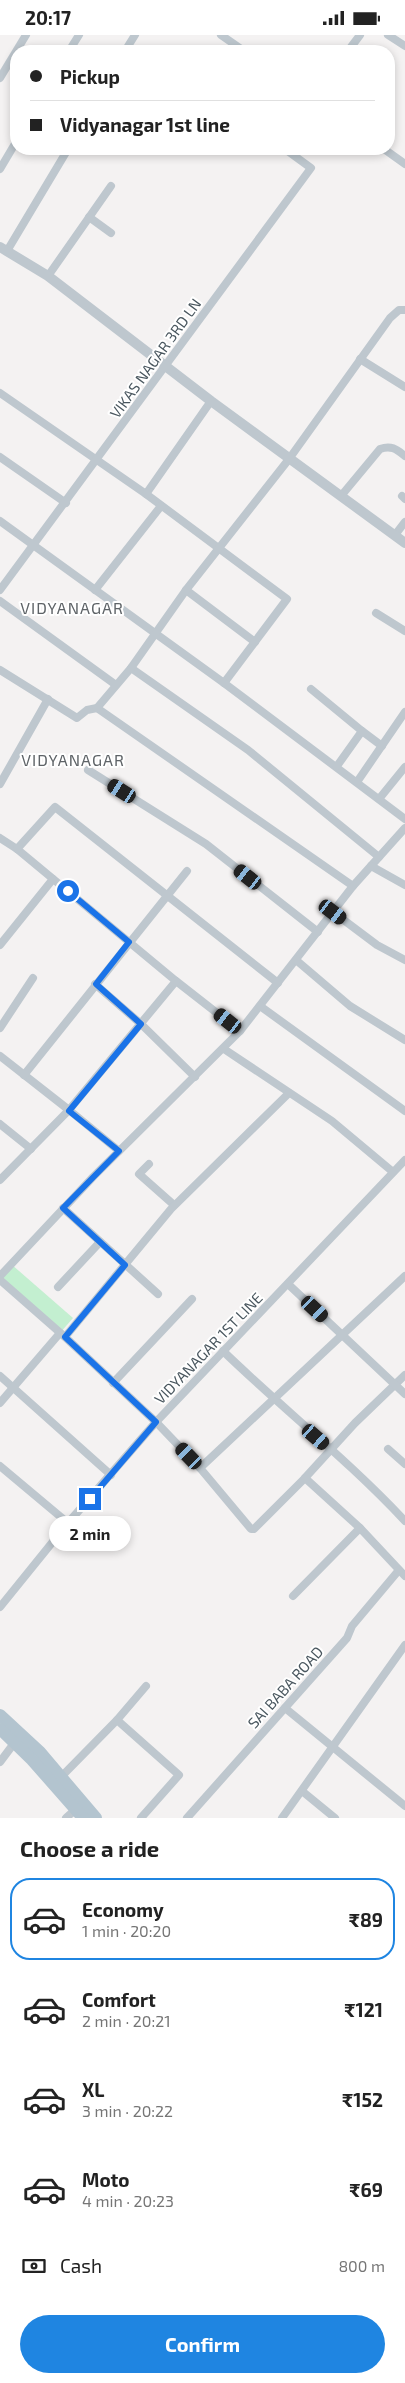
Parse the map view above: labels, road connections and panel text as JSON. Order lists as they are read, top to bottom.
{
  "streets": {
    "street": ["VIKAS NAGAR 3RD LN", "VIDYANAGAR 1ST LINE", "SAI BABA ROAD"]
  },
  "districts": ["VIDYANAGAR", "VIDYANAGAR"],
  "page": {
    "status": "20:17",
    "banner": ["Pickup", "Vidyanagar 1st line"],
    "bubble": "2 min",
    "heading": "Choose a ride",
    "list": [
      {
        "name": "Economy",
        "note": "1 min · 20:20",
        "value": "₹89"
      },
      {
        "name": "Comfort",
        "note": "2 min · 20:21",
        "value": "₹121"
      },
      {
        "name": "XL",
        "note": "3 min · 20:22",
        "value": "₹152"
      },
      {
        "name": "Moto",
        "note": "4 min · 20:23",
        "value": "₹69"
      }
    ],
    "pay": ["Cash", "800 m"],
    "buttons": "Confirm"
  }
}
